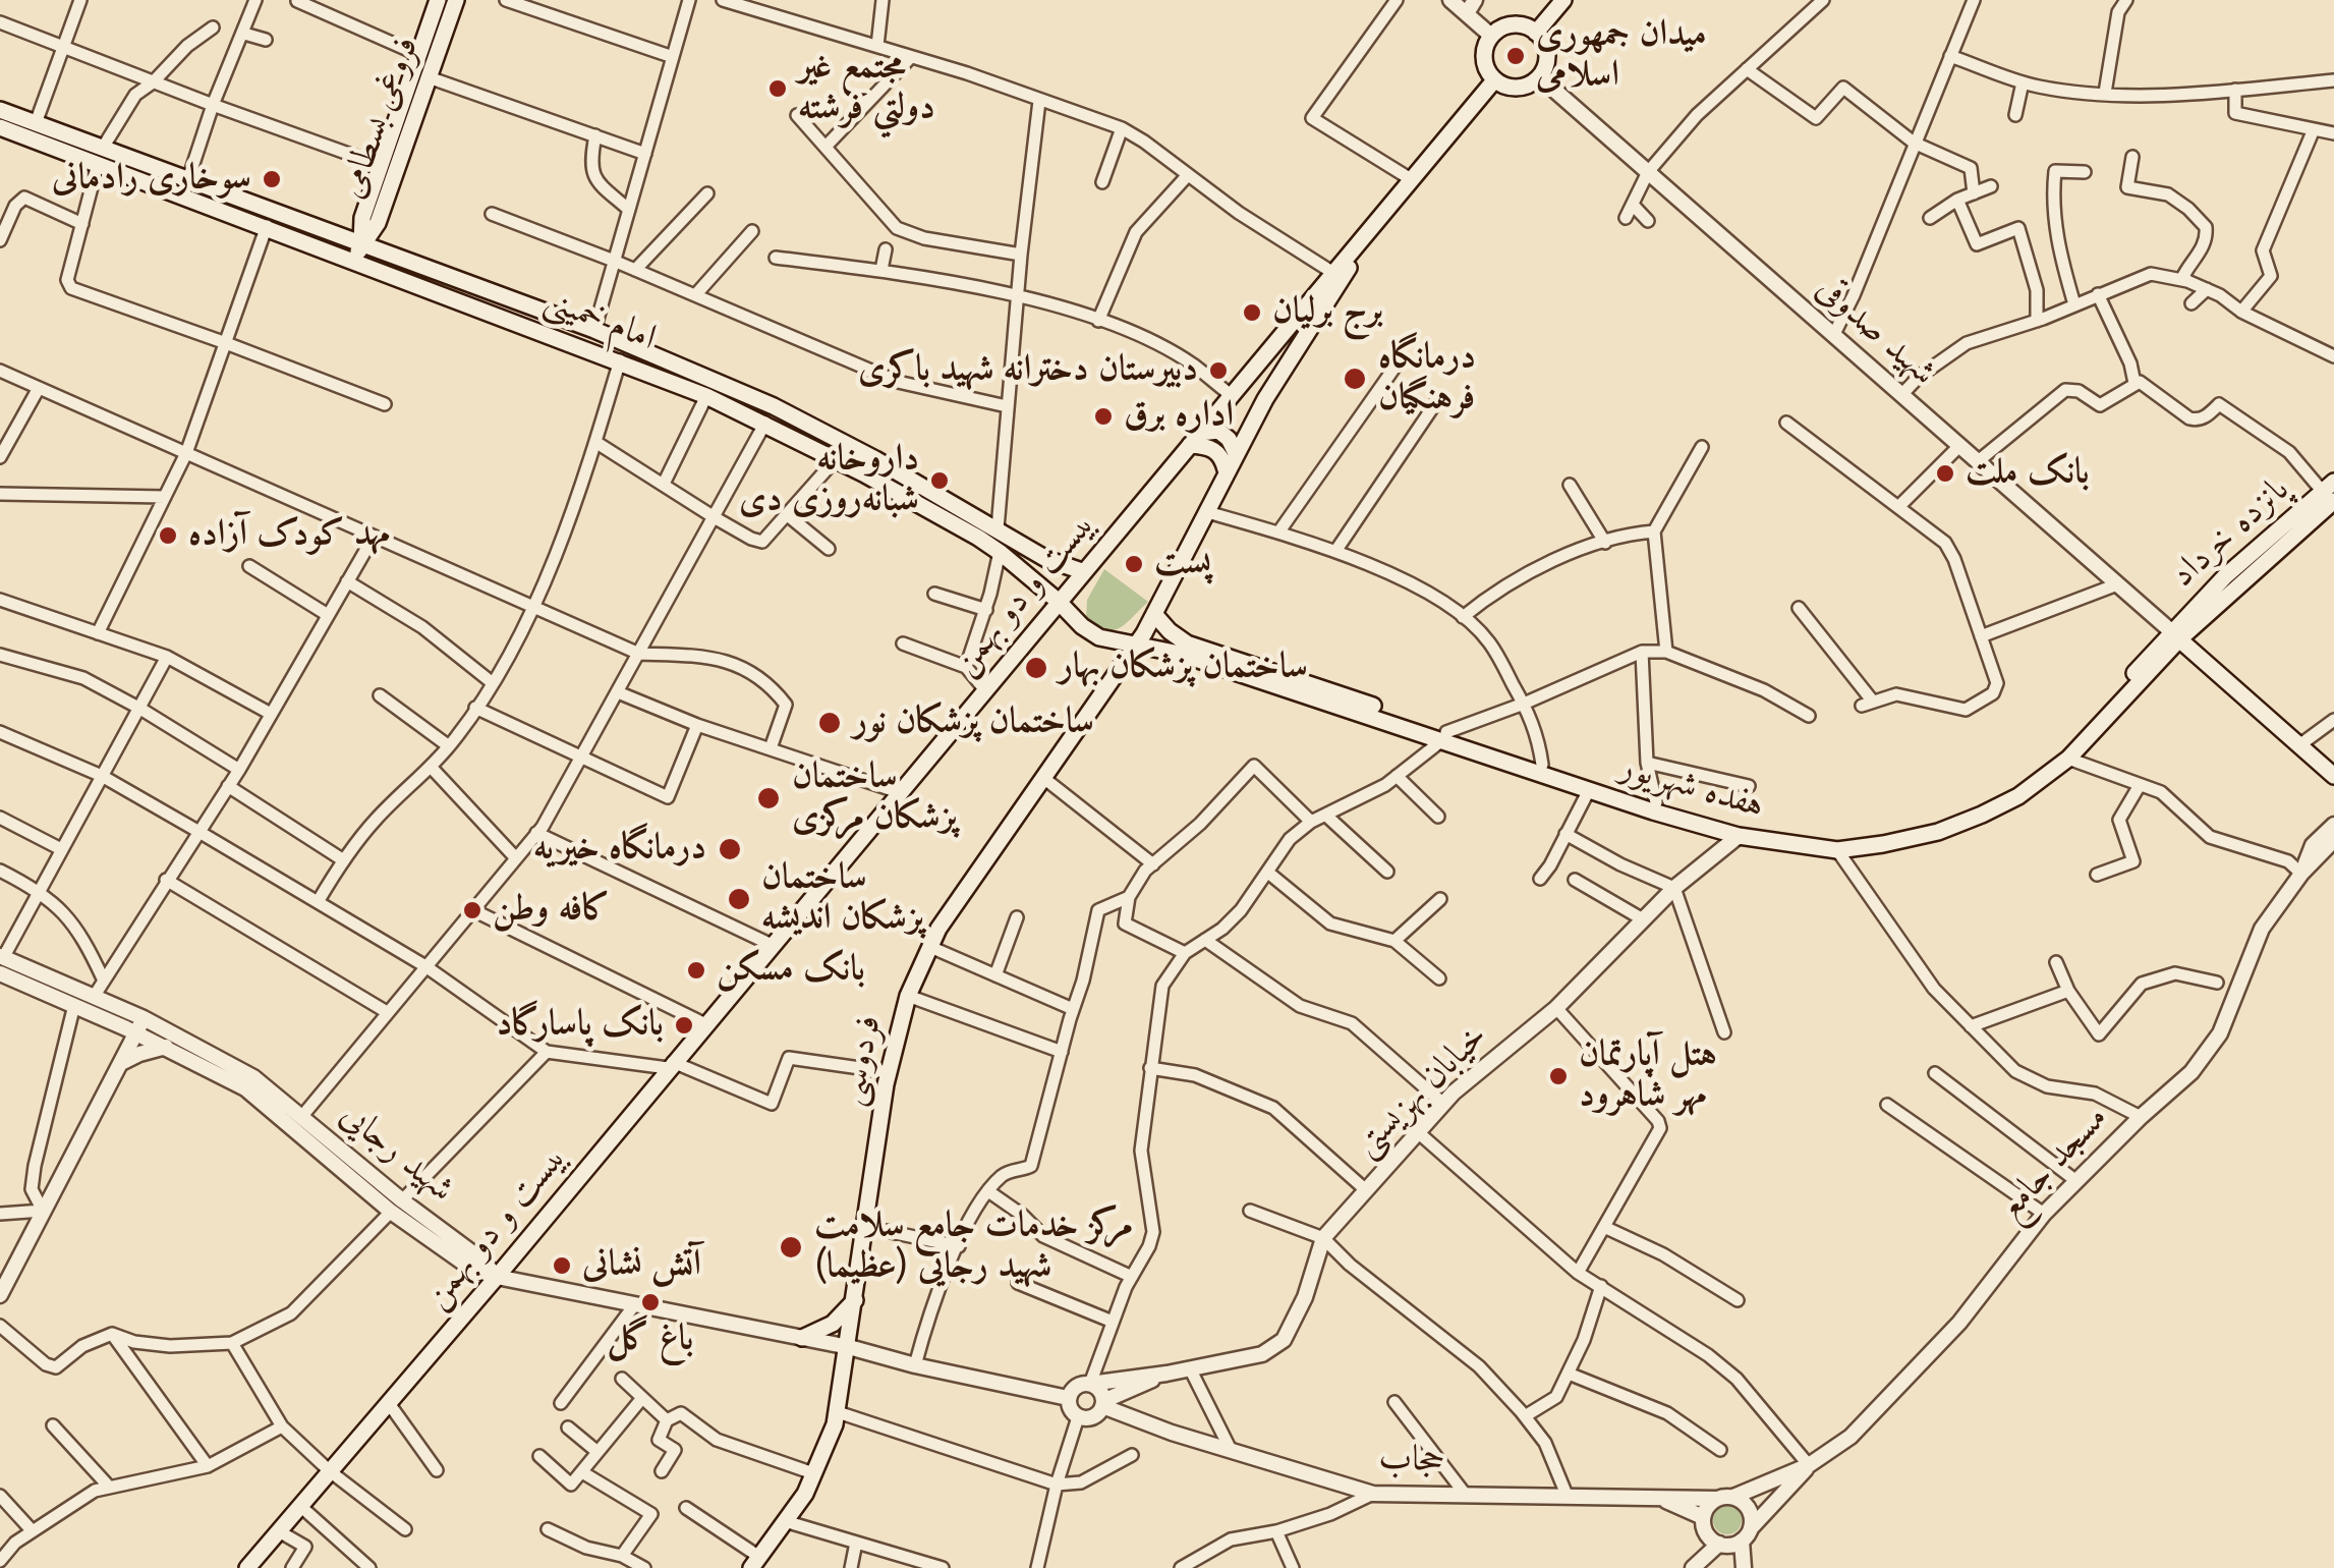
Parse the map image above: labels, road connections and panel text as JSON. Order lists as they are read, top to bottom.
{
  "streets": {
    "main road": [
      "فروغی بسطامی",
      "امام خمینی",
      "شهید صدوقی",
      "پانزده خرداد",
      "بیست و دو بهمن",
      "هفده شهریور",
      "فردوسی"
    ],
    "street": [
      "خیابان بهزیستی",
      "شهید رجایی",
      "مسجد جامع",
      "حجاب"
    ]
  },
  "crossings": [
    ["فروغی بسطامی", "امام خمینی"],
    ["امام خمینی", "بیست و دو بهمن"],
    ["امام خمینی", "هفده شهریور"],
    ["امام خمینی", "فردوسی"],
    ["شهید صدوقی", "پانزده خرداد"],
    ["شهید صدوقی", "بیست و دو بهمن"],
    ["شهید صدوقی", "هفده شهریور"],
    ["پانزده خرداد", "هفده شهریور"],
    ["بیست و دو بهمن", "شهید رجایی"],
    ["هفده شهریور", "فردوسی"],
    ["هفده شهریور", "خیابان بهزیستی"],
    ["خیابان بهزیستی", "حجاب"]
  ],
  "places": [
    "میدان جمهوری اسلامی",
    "مجتمع غير دولتي فرشته",
    "سوخاری رادمانی",
    "برج برلیان",
    "دبیرستان دخترانه شهید باکری",
    "درمانگاه فرهنگیان",
    "اداره برق",
    "بانک ملت",
    "داروخانه شبانه‌روزی دی",
    "مهد کودک آزاده",
    "پست",
    "ساختمان پزشکان بهار",
    "ساختمان پزشکان نور",
    "ساختمان پزشکان مرکزی",
    "درمانگاه خیریه",
    "ساختمان پزشکان اندیشه",
    "کافه وطن",
    "بانک مسکن",
    "بانک پاسارگاد",
    "هتل آپارتمان مهر شاهرود",
    "مرکز خدمات جامع سلامت شهید رجایی (عظیما)",
    "آتش نشانی",
    "باغ گل"
  ]
}
